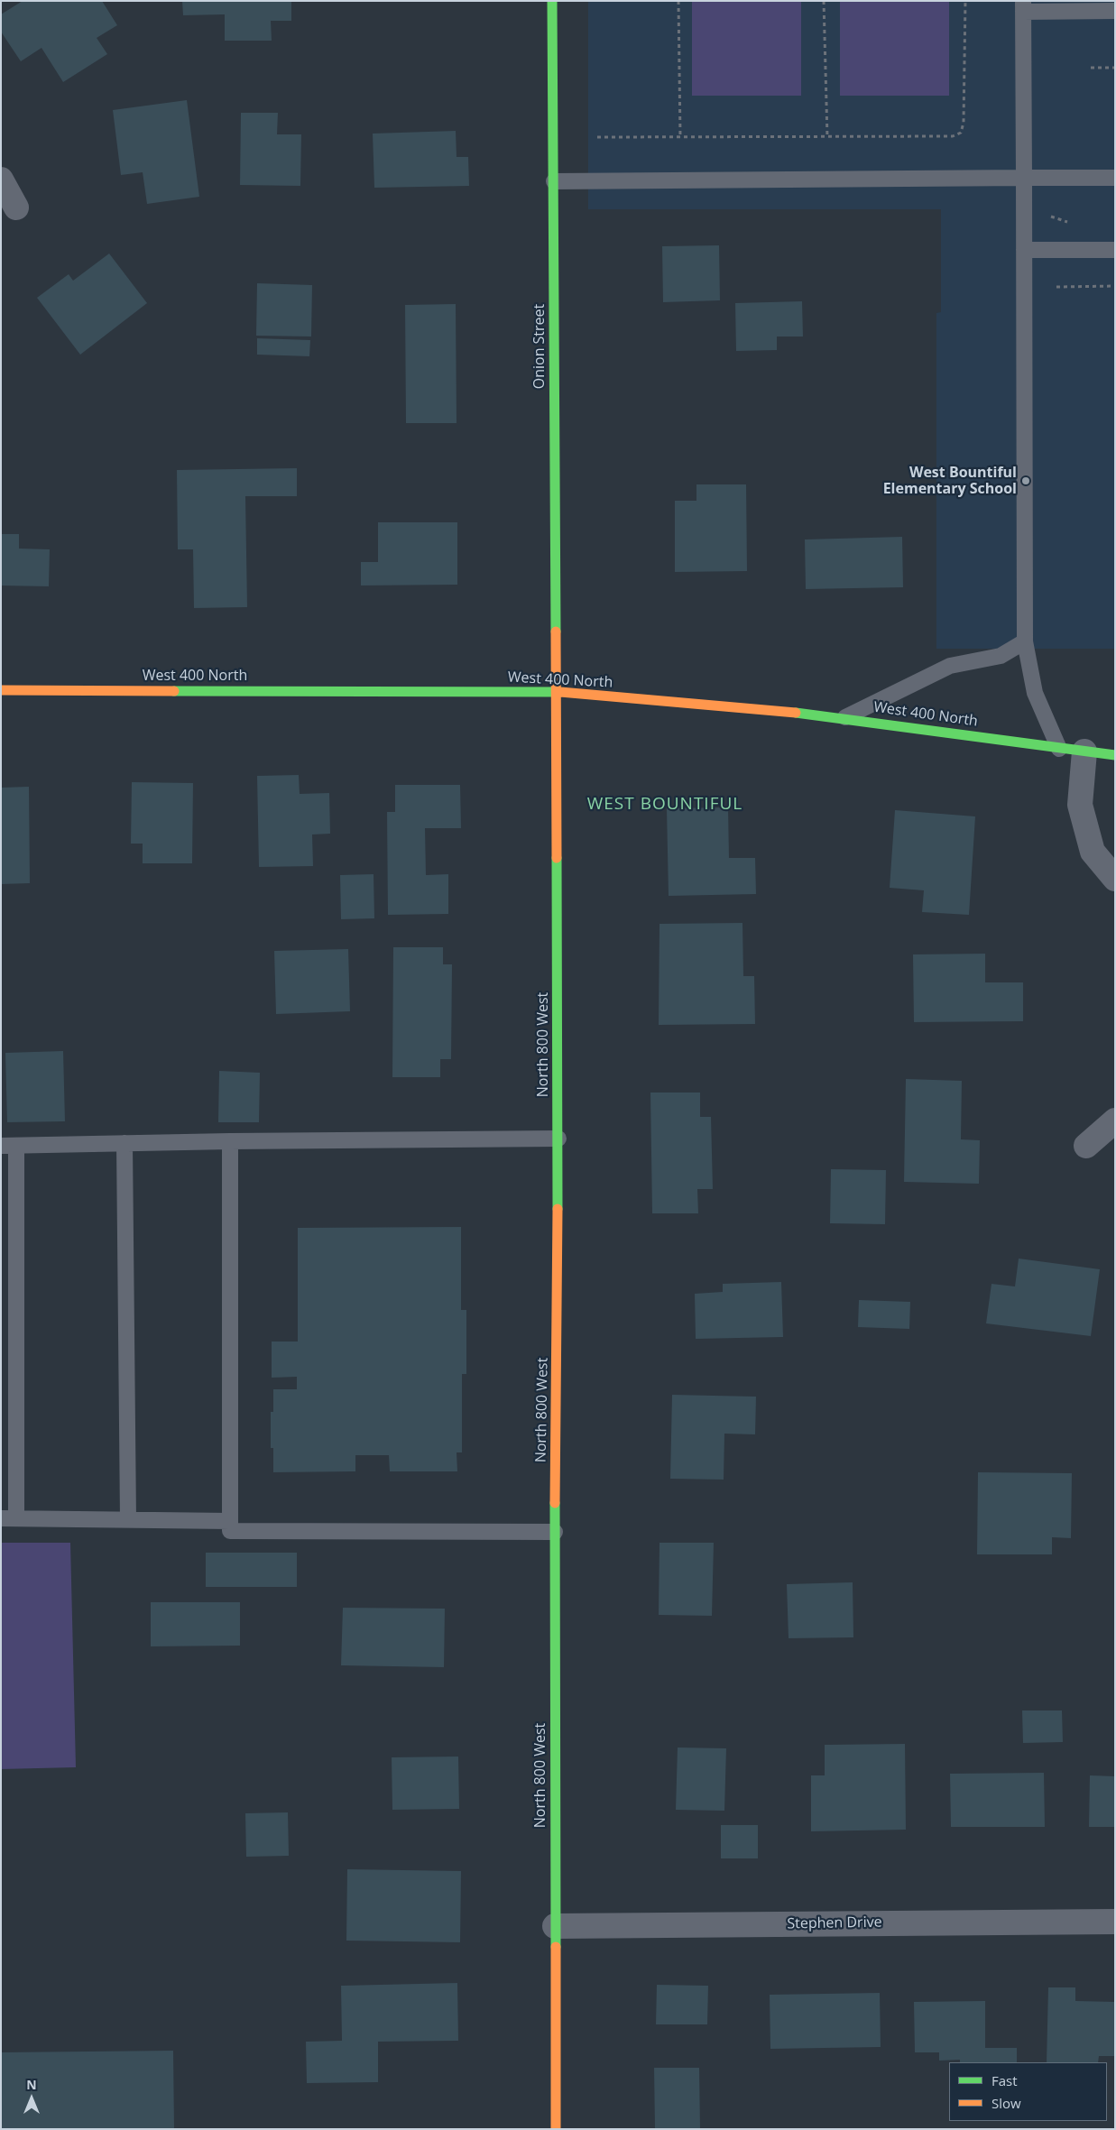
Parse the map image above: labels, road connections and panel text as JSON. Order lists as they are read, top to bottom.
{
  "streets": {
    "street": [
      "Onion Street",
      "West 400 North",
      "North 800 West",
      "Stephen Drive"
    ]
  },
  "crossings": [
    ["Onion Street", "West 400 North"],
    ["Onion Street", "North 800 West"],
    ["West 400 North", "North 800 West"],
    ["North 800 West", "Stephen Drive"]
  ],
  "districts": ["WEST BOUNTIFUL"],
  "places": ["West Bountiful Elementary School"],
  "legend": ["Fast", "Slow"],
  "north": "top"
}
